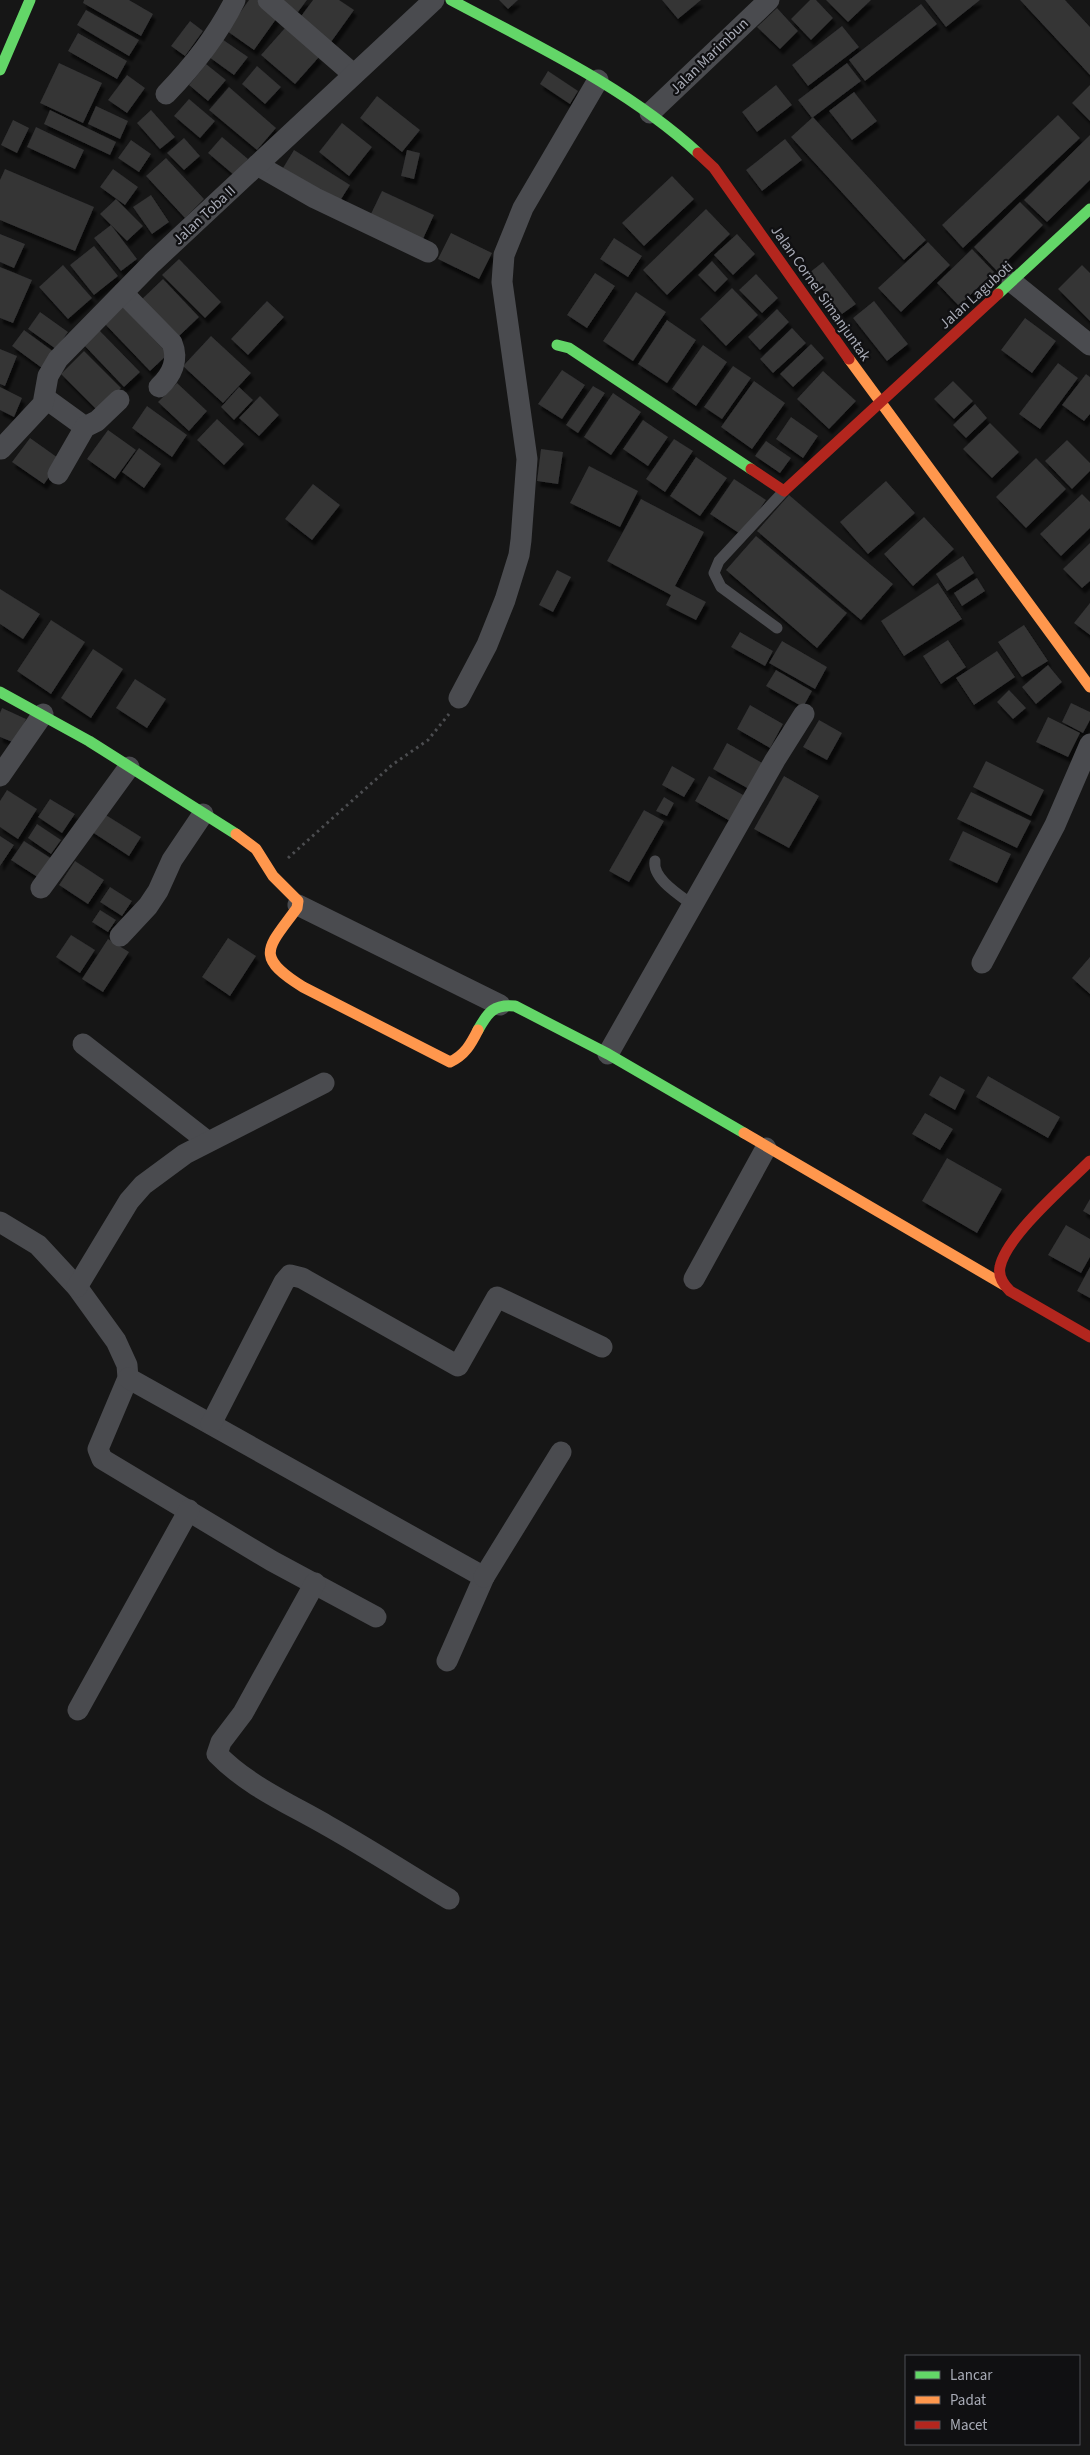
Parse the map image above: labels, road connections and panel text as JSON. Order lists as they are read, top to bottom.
{
  "streets": {
    "street": [
      "Jalan Marimbun",
      "Jalan Toba II",
      "Jalan Cornel Simanjuntak",
      "Jalan Laguboti"
    ]
  },
  "crossings": [
    ["Jalan Marimbun", "Jalan Cornel Simanjuntak"],
    ["Jalan Cornel Simanjuntak", "Jalan Laguboti"]
  ],
  "legend": ["Lancar", "Padat", "Macet"]
}
